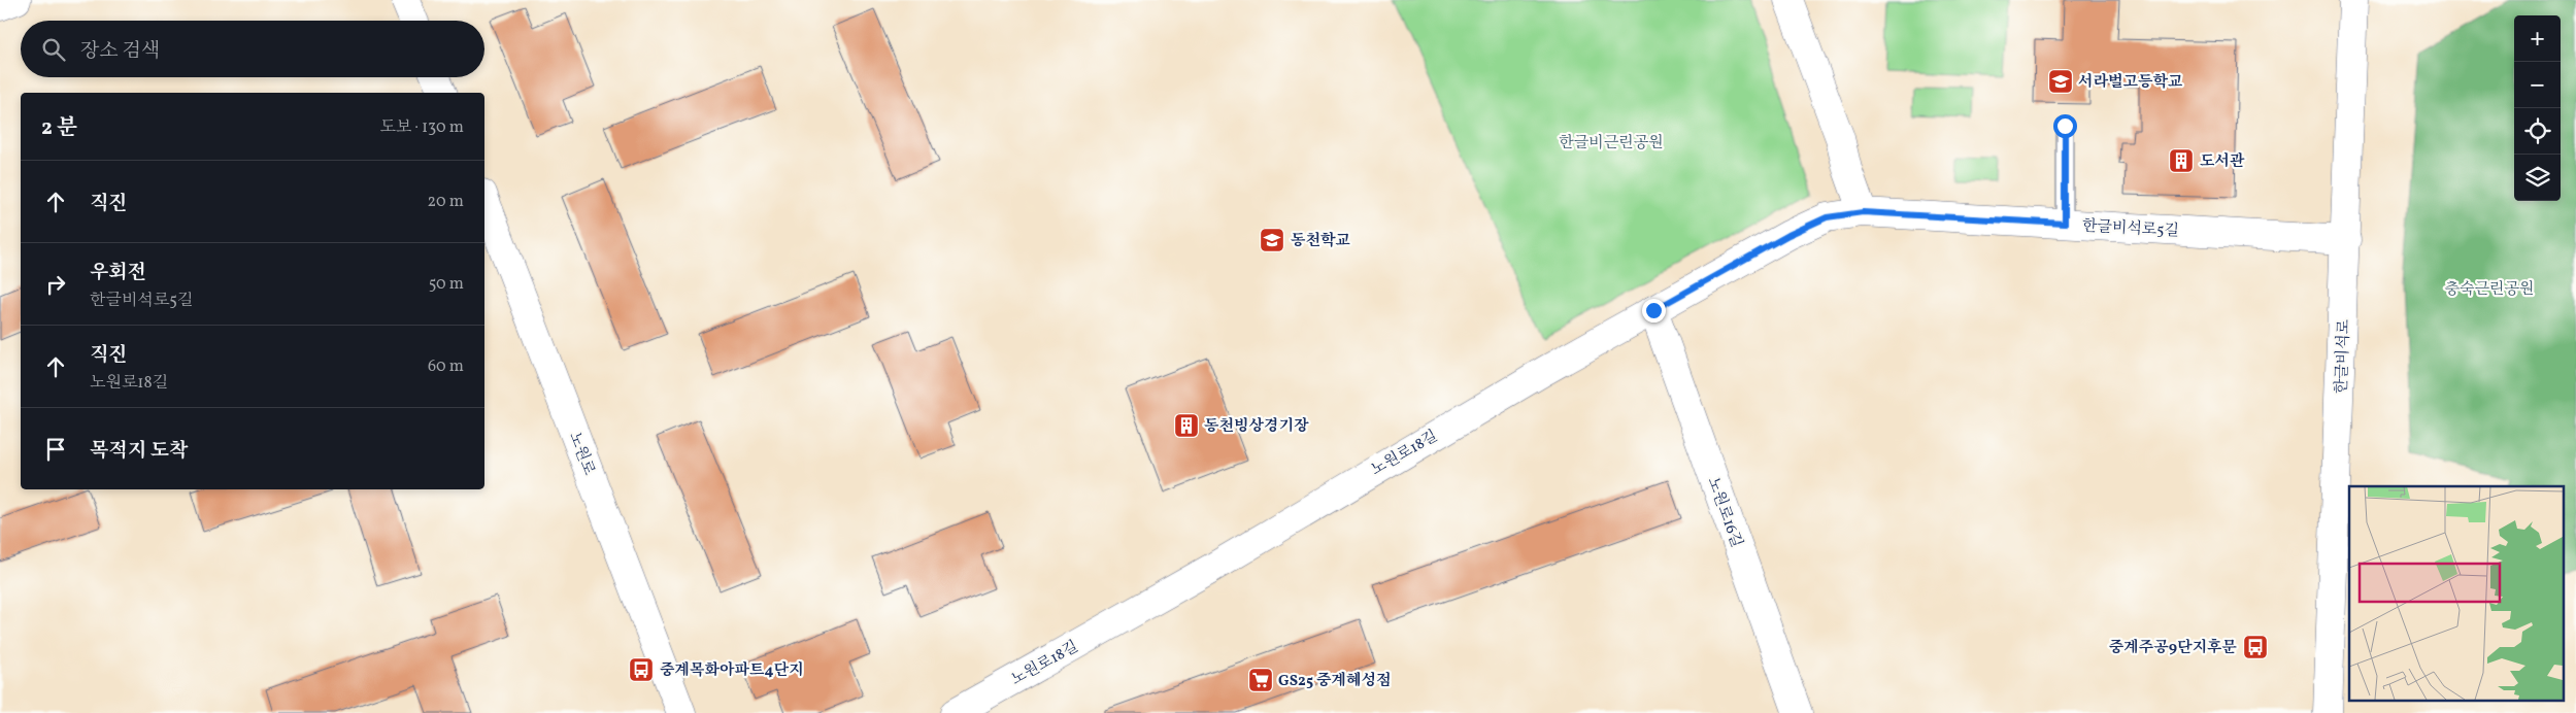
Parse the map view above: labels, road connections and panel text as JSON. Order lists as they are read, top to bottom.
{
  "streets": {
    "street": [
      "한글비석로5길",
      "한글비석로",
      "노원로18길",
      "노원로",
      "노원로16길"
    ]
  },
  "crossings": [
    ["한글비석로5길", "한글비석로"],
    ["한글비석로5길", "노원로18길"],
    ["노원로18길", "노원로16길"]
  ],
  "parks": ["한글비근린공원", "충숙근린공원"],
  "places": {
    "school or university": ["서라벌고등학교", "동천학교"],
    "building": ["도서관", "동천빙상경기장"],
    "bus stop": ["중계주공9단지후문", "중계목화아파트4단지"],
    "supermarket": ["GS25 중계혜성점"]
  },
  "page": {
    "map_buttons": ["+", "−"],
    "search": "장소 검색",
    "heading": ["2 분", "도보 · 130 m"],
    "list": [
      ["직진", "20 m"],
      ["우회전", "한글비석로5길", "50 m"],
      ["직진", "노원로18길", "60 m"],
      "목적지 도착"
    ]
  }
}
